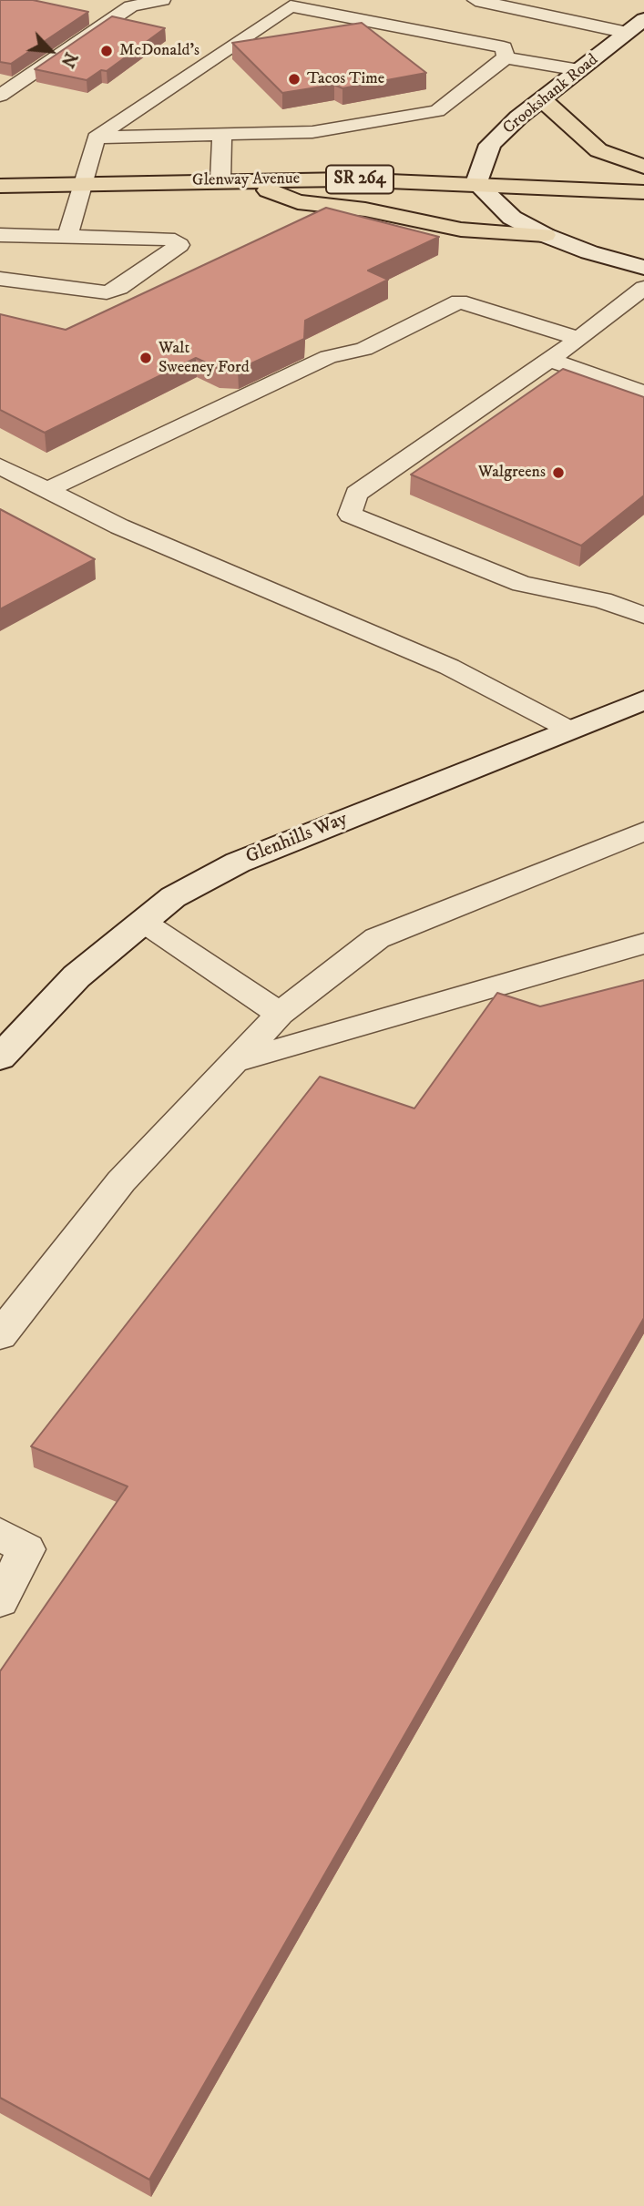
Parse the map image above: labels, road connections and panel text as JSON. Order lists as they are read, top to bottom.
{
  "streets": {
    "main road": ["SR 264", "Glenway Avenue"],
    "street": ["Crookshank Road", "Glenhills Way"]
  },
  "crossings": [
    ["Crookshank Road", "Glenway Avenue"]
  ],
  "places": [
    "McDonald's",
    "Tacos Time",
    "Walt Sweeney Ford",
    "Walgreens"
  ],
  "north": "bottom right"
}
